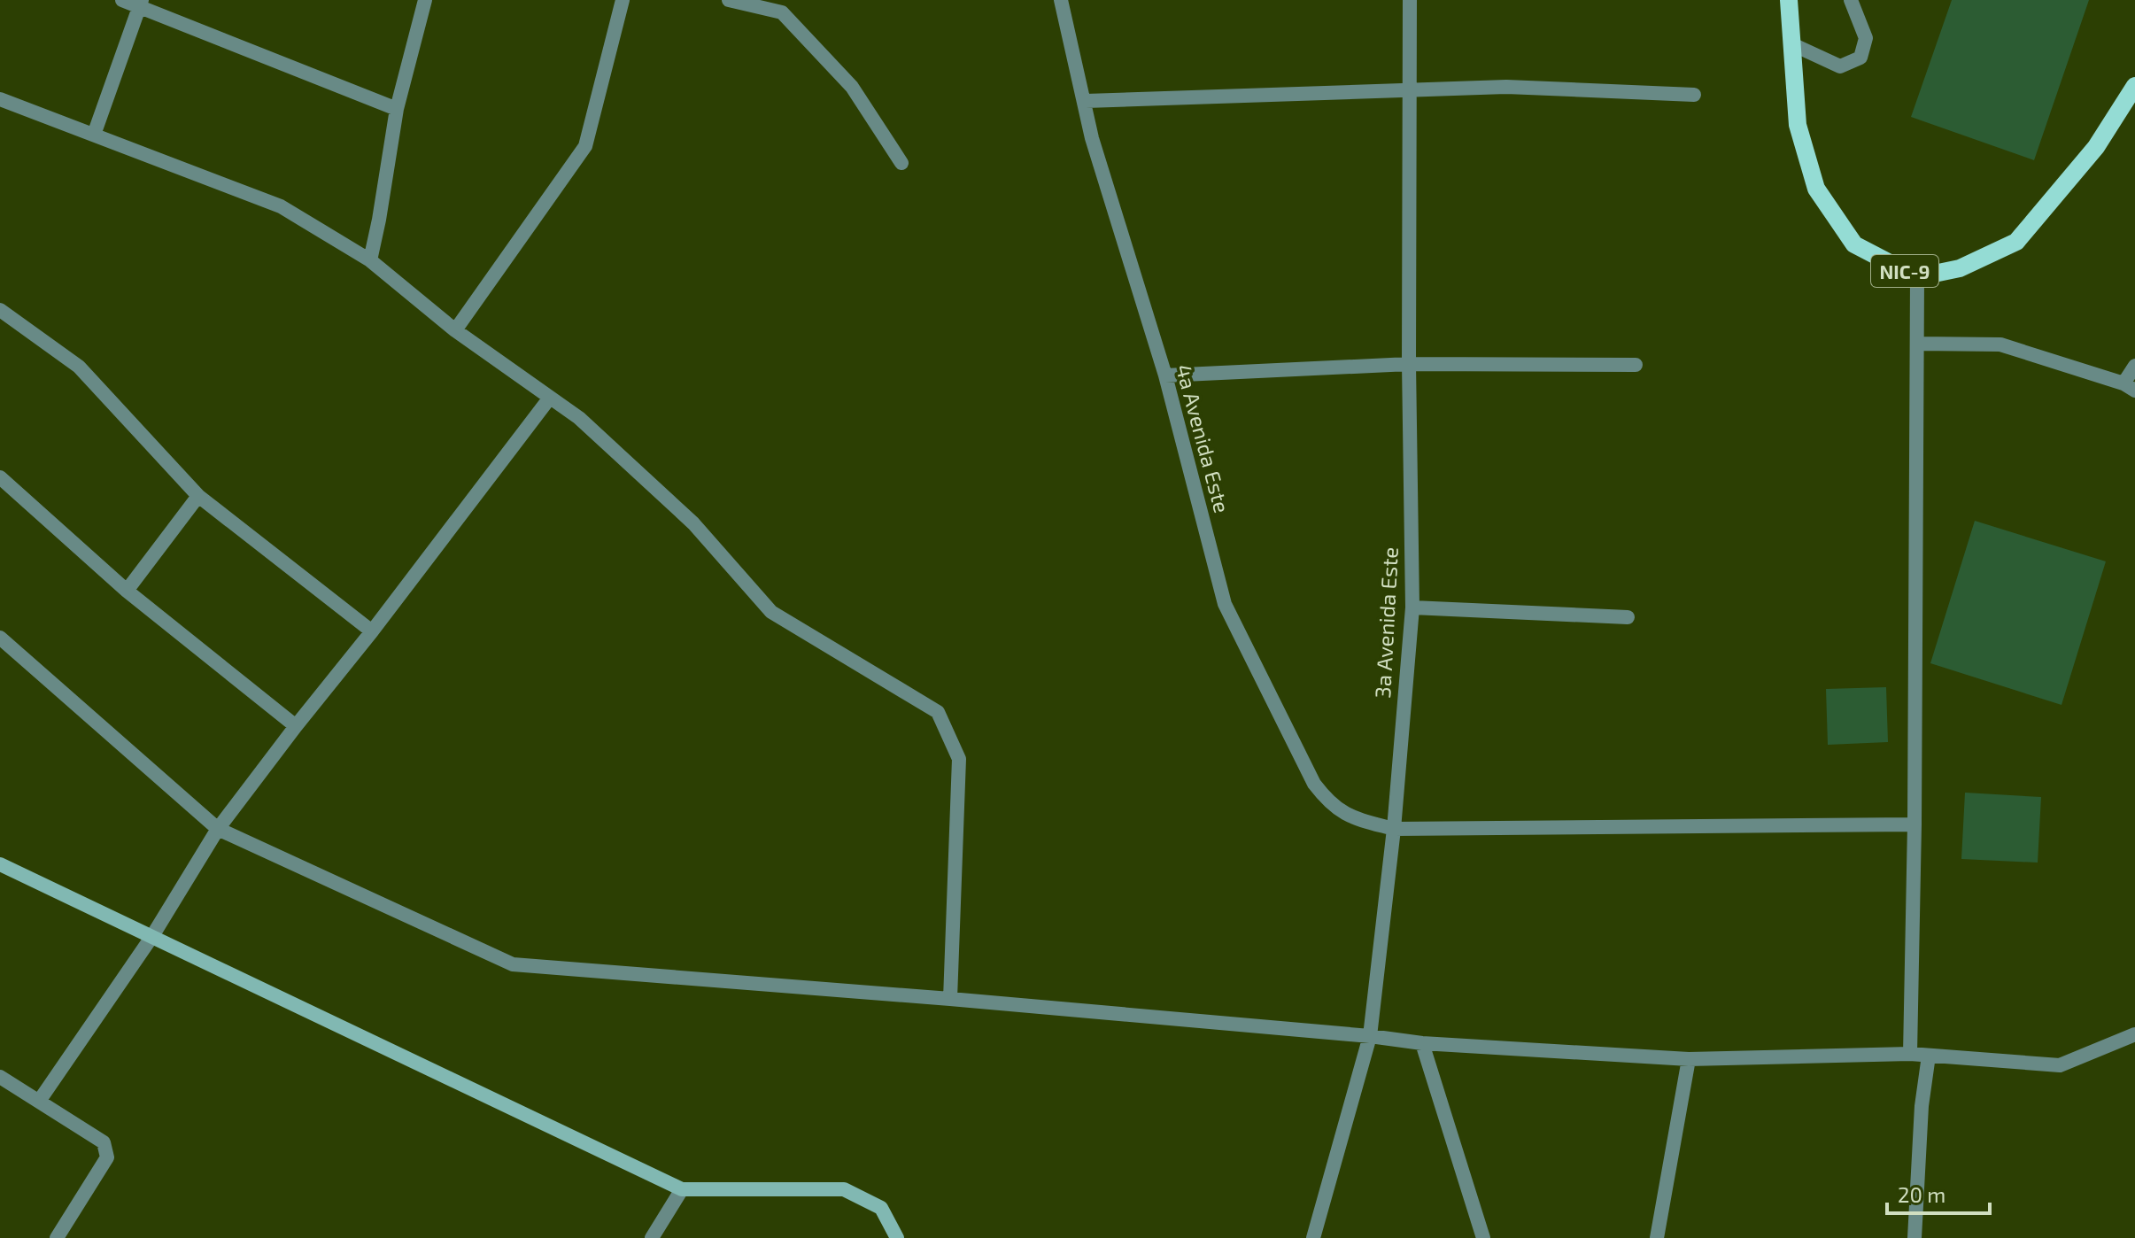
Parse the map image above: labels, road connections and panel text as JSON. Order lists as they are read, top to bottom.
{
  "streets": {
    "main road": ["NIC-9"],
    "street": ["4a Avenida Este", "3a Avenida Este"]
  },
  "crossings": [
    ["4a Avenida Este", "3a Avenida Este"]
  ],
  "scale_bar": "20 m"
}
